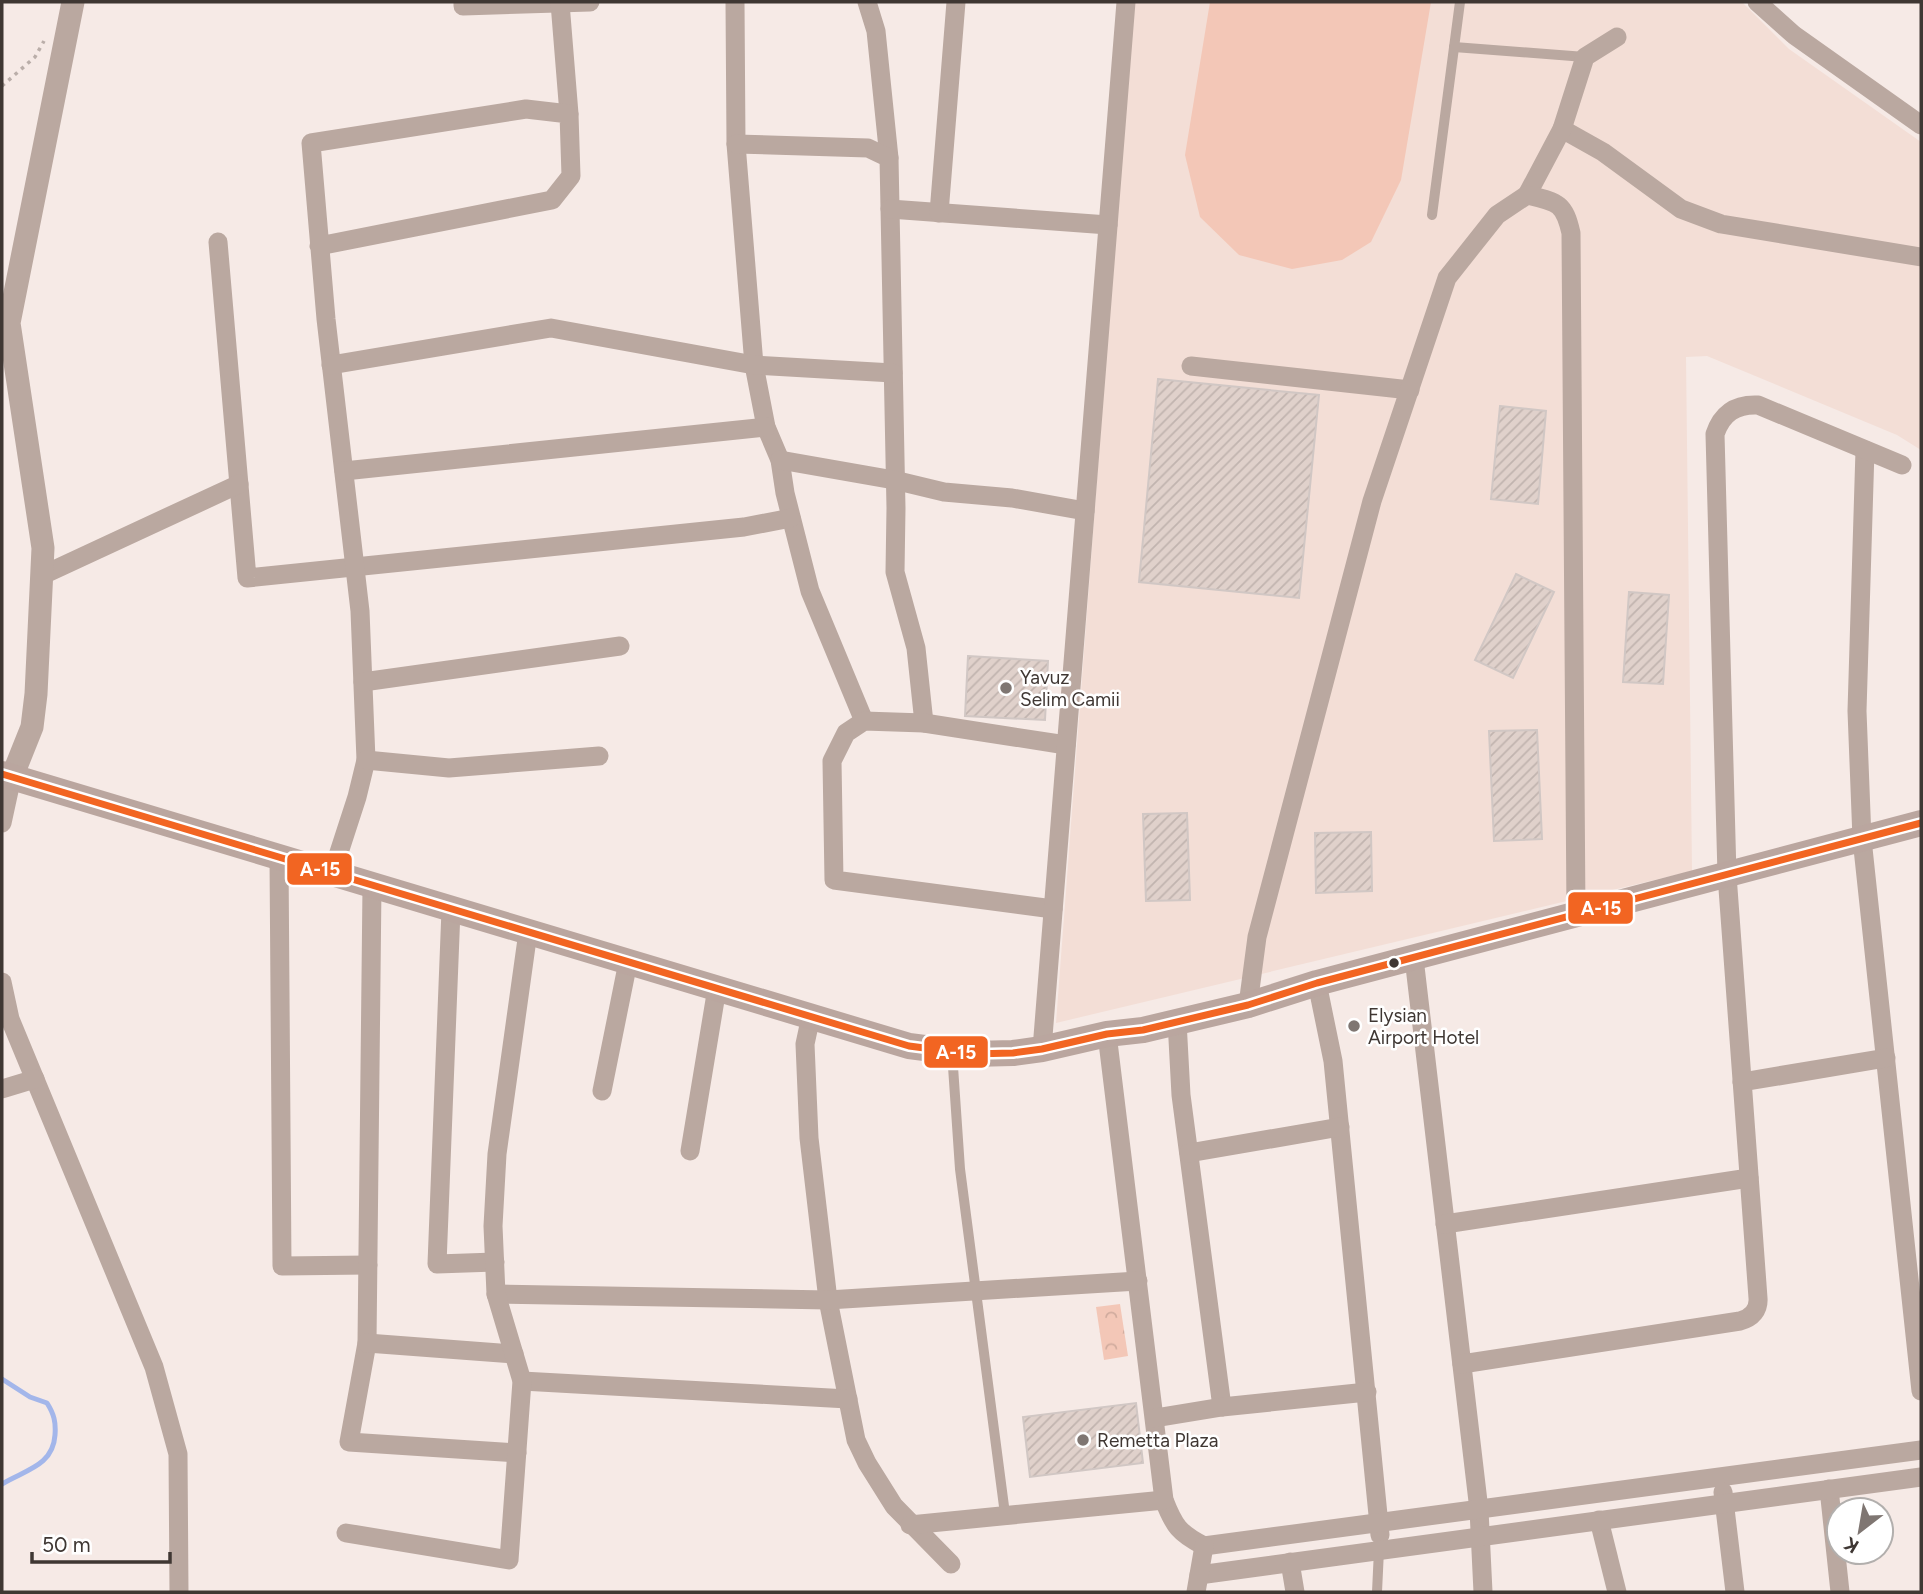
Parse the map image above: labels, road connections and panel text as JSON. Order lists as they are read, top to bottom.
{
  "places": ["Yavuz Selim Camii", "Elysian Airport Hotel", "Remetta Plaza"],
  "lines": ["transit line A-15"],
  "scale_bar": "50 m",
  "north": "bottom left"
}
